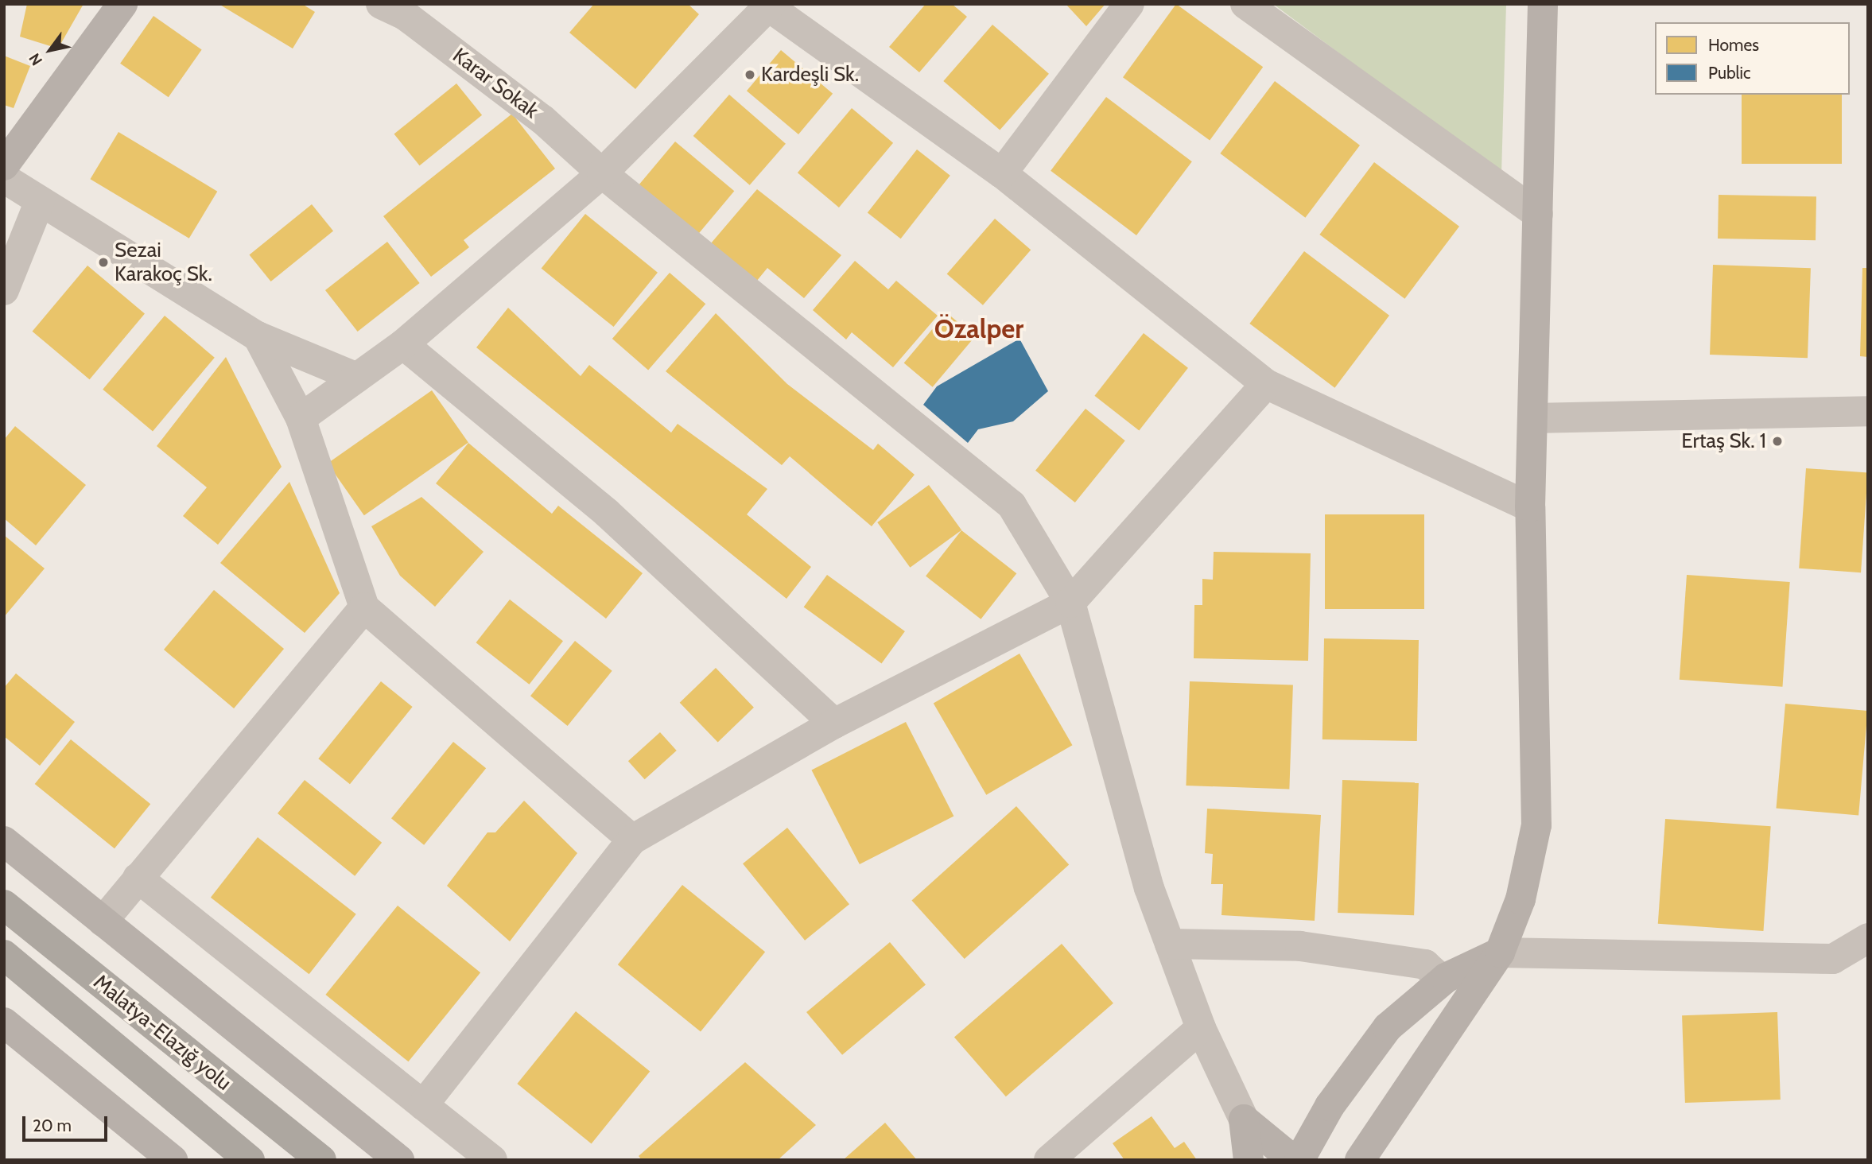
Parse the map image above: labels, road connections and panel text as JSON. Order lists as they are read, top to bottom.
{
  "streets": {
    "highway": ["Malatya-Elazığ yolu"],
    "street": ["Karar Sokak"]
  },
  "districts": ["Özalper"],
  "places": ["Kardeşli Sk.", "Sezai Karakoç Sk.", "Ertaş Sk. 1"],
  "legend": ["Homes", "Public"],
  "scale_bar": "20 m",
  "north": "bottom left"
}
